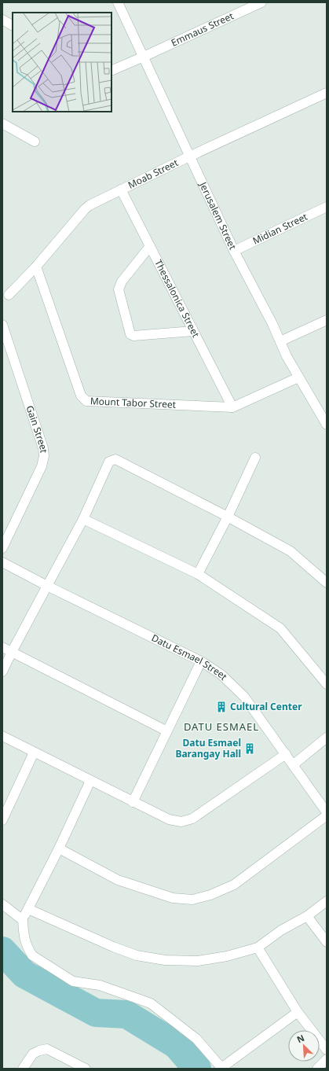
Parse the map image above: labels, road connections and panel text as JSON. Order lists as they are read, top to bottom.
{
  "streets": {
    "street": [
      "Emmaus Street",
      "Moab Street",
      "Jerusalem Street",
      "Midian Street",
      "Thessalonica Street",
      "Mount Tabor Street",
      "Gain Street",
      "Datu Esmael Street"
    ]
  },
  "crossings": [
    ["Emmaus Street", "Jerusalem Street"],
    ["Moab Street", "Jerusalem Street"],
    ["Moab Street", "Thessalonica Street"],
    ["Moab Street", "Mount Tabor Street"],
    ["Jerusalem Street", "Midian Street"],
    ["Jerusalem Street", "Mount Tabor Street"],
    ["Thessalonica Street", "Mount Tabor Street"]
  ],
  "districts": ["DATU ESMAEL"],
  "places": {
    "building": ["Cultural Center", "Datu Esmael Barangay Hall"]
  },
  "north": "top left"
}
